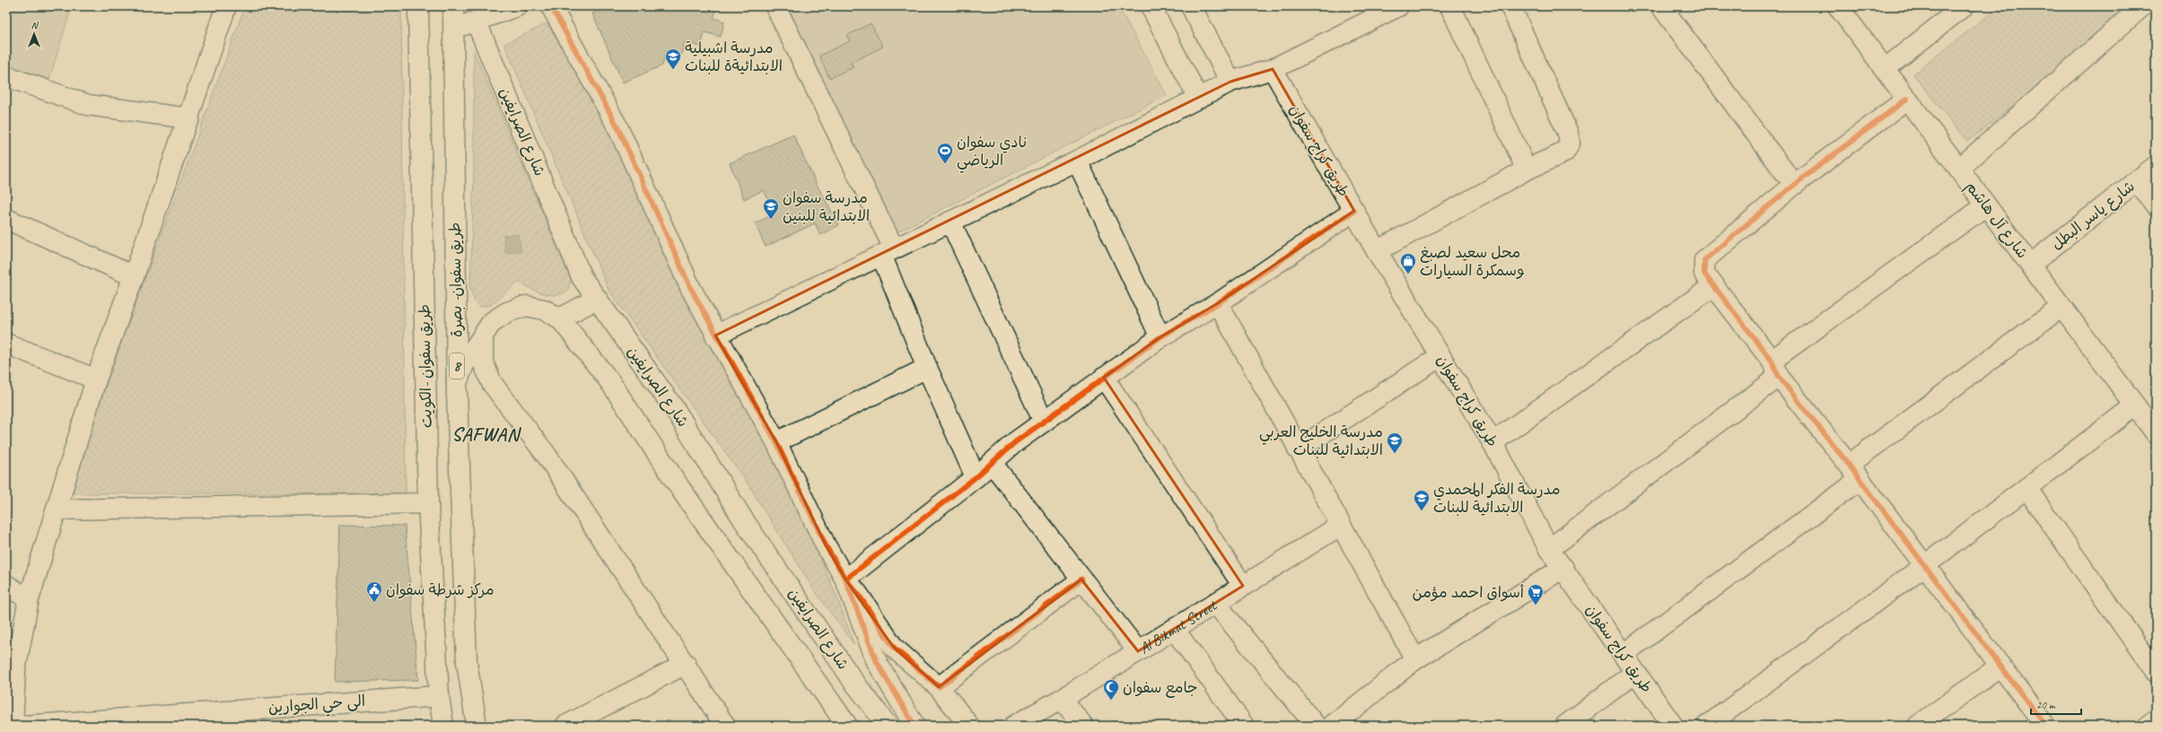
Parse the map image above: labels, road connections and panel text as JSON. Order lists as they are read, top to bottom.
{
  "streets": {
    "main road": [
      "شارع الصرايفين",
      "طريق كراج سفوان",
      "شارع ياسر البطل",
      "شارع آل هاشم",
      "طريق سفوان- بصرة",
      "طريق سفوان -الكويت",
      "8",
      "Al Bikmat Street",
      "الى حي الجوارين"
    ]
  },
  "crossings": [
    ["شارع ياسر البطل", "شارع آل هاشم"],
    ["طريق سفوان -الكويت", "الى حي الجوارين"]
  ],
  "districts": ["SAFWAN"],
  "places": {
    "school or university": [
      "مدرسة اشبيلية الابتدائيةة للبنات",
      "مدرسة سفوان الابتدائية للبنين",
      "مدرسة الخليج العربي الابتدائية للبنات",
      "مدرسة الفكر المحمدي الابتدائية للبنات"
    ],
    "sports": ["نادي سفوان الرياضي"],
    "shop": ["محل سعيد لصبغ وسمكرة السيارات"],
    "public building": ["مركز شرطة سفوان"],
    "supermarket": ["أسواق احمد مؤمن"],
    "mosque": ["جامع سفوان"]
  },
  "scale_bar": "20 m",
  "north": "top"
}
